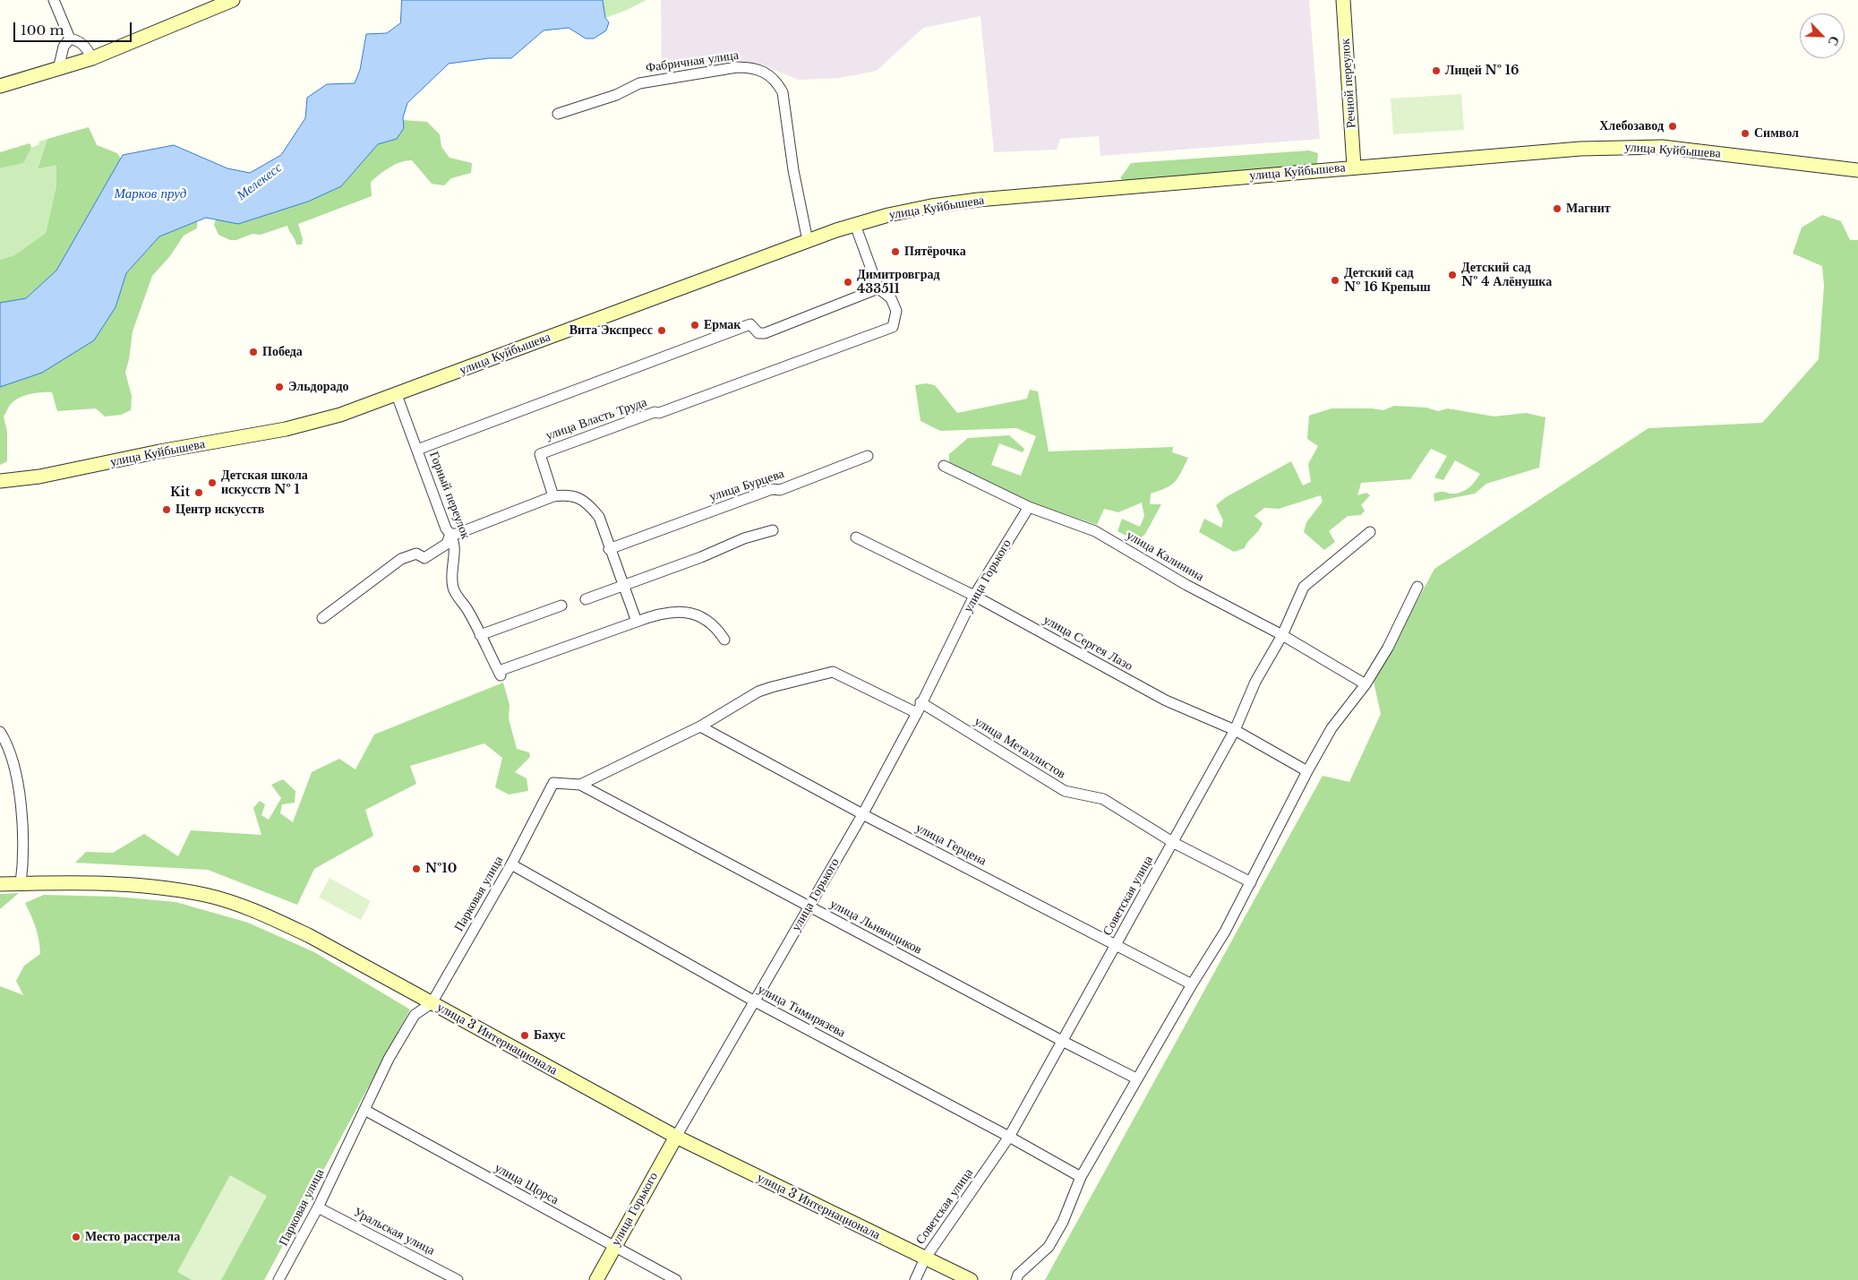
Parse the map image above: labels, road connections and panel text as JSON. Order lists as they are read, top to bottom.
{
  "streets": {
    "main road": [
      "Речной переулок",
      "улица Куйбышева",
      "улица Горького",
      "улица 3 Интернационала"
    ],
    "street": [
      "Фабричная улица",
      "улица Власть Труда",
      "улица Бурцева",
      "Горный переулок",
      "улица Калинина",
      "улица Сергея Лазо",
      "улица Металлистов",
      "улица Герцена",
      "Парковая улица",
      "Советская улица",
      "улица Льнянщиков",
      "улица Тимирязева",
      "улица Щорса",
      "Уральская улица"
    ]
  },
  "crossings": [
    ["Фабричная улица", "улица Куйбышева"],
    ["Речной переулок", "улица Куйбышева"],
    ["улица Куйбышева", "Горный переулок"],
    ["улица Калинина", "улица Горького"],
    ["улица Калинина", "Советская улица"],
    ["улица Горького", "улица Сергея Лазо"],
    ["улица Горького", "улица Металлистов"],
    ["улица Горького", "улица Герцена"],
    ["улица Горького", "Парковая улица"],
    ["улица Горького", "улица Льнянщиков"],
    ["улица Горького", "улица Тимирязева"],
    ["улица Горького", "улица 3 Интернационала"],
    ["улица Горького", "улица Щорса"],
    ["улица Сергея Лазо", "Советская улица"],
    ["улица Металлистов", "Советская улица"],
    ["улица Герцена", "Парковая улица"],
    ["улица Герцена", "Советская улица"],
    ["Парковая улица", "улица Льнянщиков"],
    ["Парковая улица", "улица Тимирязева"],
    ["Парковая улица", "улица 3 Интернационала"],
    ["Парковая улица", "улица Щорса"],
    ["Парковая улица", "Уральская улица"],
    ["Советская улица", "улица Льнянщиков"],
    ["Советская улица", "улица Тимирязева"],
    ["Советская улица", "улица 3 Интернационала"]
  ],
  "water": ["Мелекесс", "Марков пруд"],
  "places": [
    "Лицей № 16",
    "Хлебозавод",
    "Символ",
    "Магнит",
    "Пятёрочка",
    "Детский сад № 4 Алёнушка",
    "Детский сад № 16 Крепыш",
    "Димитровград 433511",
    "Ермак",
    "Вита Экспресс",
    "Победа",
    "Эльдорадо",
    "Детская школа искусств № 1",
    "Kit",
    "Центр искусств",
    "№10",
    "Бахус",
    "Место расстрела"
  ],
  "scale_bar": "100 m",
  "north": "bottom right"
}
